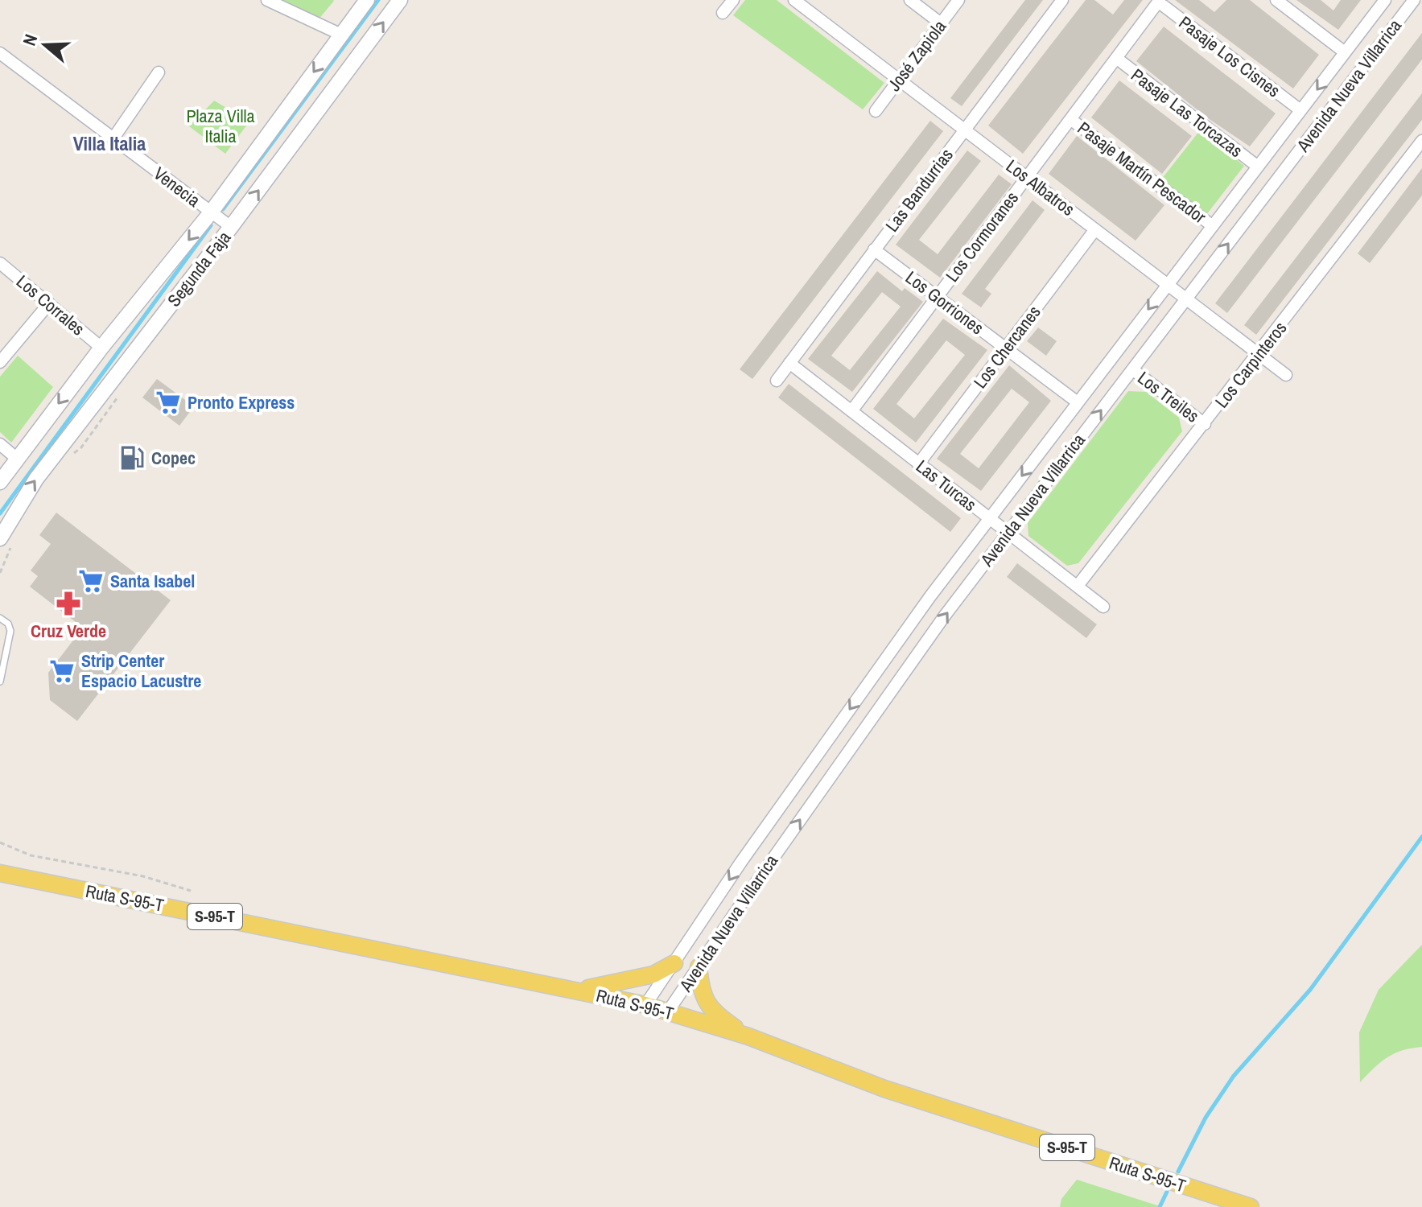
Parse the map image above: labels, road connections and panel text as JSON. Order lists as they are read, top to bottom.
{
  "streets": {
    "main road": ["Segunda Faja", "Ruta S-95-T", "S-95-T"],
    "street": [
      "José Zapiola",
      "Pasaje Los Cisnes",
      "Avenida Nueva Villarrica",
      "Pasaje Las Torcazas",
      "Pasaje Martín Pescador",
      "Venecia",
      "Los Albatros",
      "Las Bandurrias",
      "Los Cormoranes",
      "Los Gorriones",
      "Los Corrales",
      "Los Chercanes",
      "Los Carpinteros",
      "Los Treiles",
      "Las Turcas"
    ]
  },
  "crossings": [
    ["José Zapiola", "Los Albatros"],
    ["Pasaje Los Cisnes", "Avenida Nueva Villarrica"],
    ["Pasaje Los Cisnes", "Los Cormoranes"],
    ["Avenida Nueva Villarrica", "Pasaje Las Torcazas"],
    ["Avenida Nueva Villarrica", "Pasaje Martín Pescador"],
    ["Avenida Nueva Villarrica", "Los Albatros"],
    ["Avenida Nueva Villarrica", "Los Gorriones"],
    ["Avenida Nueva Villarrica", "Los Treiles"],
    ["Avenida Nueva Villarrica", "Las Turcas"],
    ["Avenida Nueva Villarrica", "Ruta S-95-T"],
    ["Pasaje Las Torcazas", "Los Cormoranes"],
    ["Pasaje Martín Pescador", "Los Cormoranes"],
    ["Venecia", "Segunda Faja"],
    ["Los Albatros", "Las Bandurrias"],
    ["Los Albatros", "Los Cormoranes"],
    ["Los Albatros", "Los Chercanes"],
    ["Los Albatros", "Los Carpinteros"],
    ["Las Bandurrias", "Los Gorriones"],
    ["Las Bandurrias", "Las Turcas"],
    ["Los Cormoranes", "Los Gorriones"],
    ["Los Cormoranes", "Las Turcas"],
    ["Segunda Faja", "Los Corrales"],
    ["Los Gorriones", "Los Chercanes"],
    ["Los Chercanes", "Las Turcas"],
    ["Los Carpinteros", "Los Treiles"],
    ["Los Carpinteros", "Las Turcas"]
  ],
  "districts": ["Villa Italia"],
  "parks": ["Plaza Villa Italia"],
  "places": {
    "supermarket": ["Pronto Express", "Santa Isabel", "Strip Center Espacio Lacustre"],
    "fuel station": ["Copec"],
    "pharmacy": ["Cruz Verde"]
  },
  "north": "left"
}
